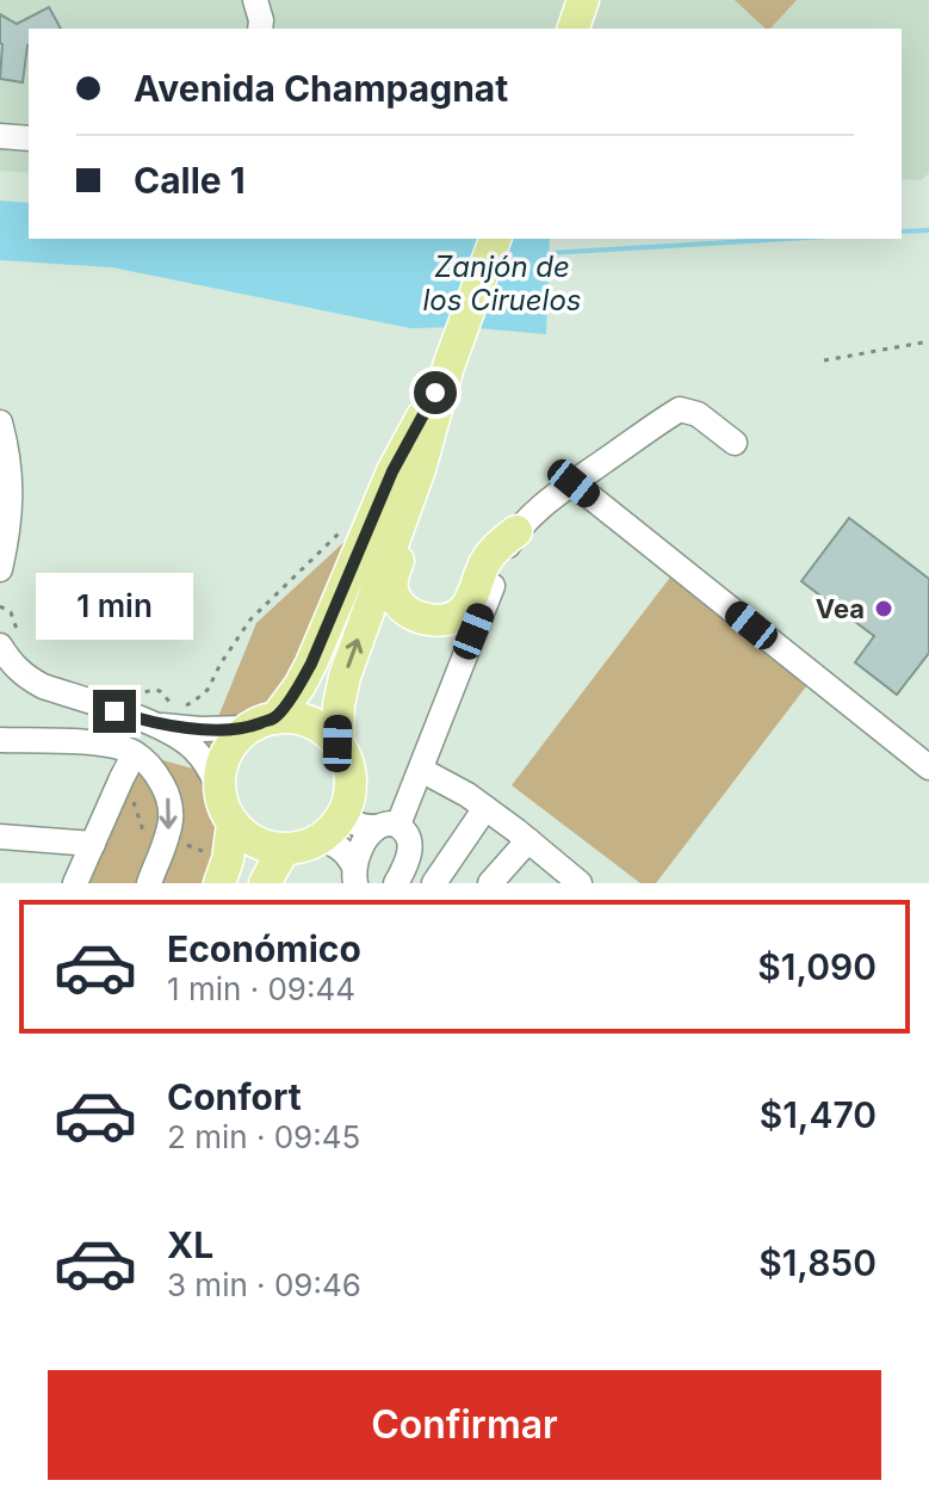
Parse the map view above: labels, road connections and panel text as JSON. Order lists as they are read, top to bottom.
{
  "water": ["Zanjón de los Ciruelos"],
  "places": ["Vea"],
  "page": {
    "banner": ["Avenida Champagnat", "Calle 1"],
    "bubble": "1 min",
    "list": [
      {
        "name": "Económico",
        "note": "1 min · 09:44",
        "value": "$1,090"
      },
      {
        "name": "Confort",
        "note": "2 min · 09:45",
        "value": "$1,470"
      },
      {
        "name": "XL",
        "note": "3 min · 09:46",
        "value": "$1,850"
      }
    ],
    "buttons": "Confirmar"
  }
}
